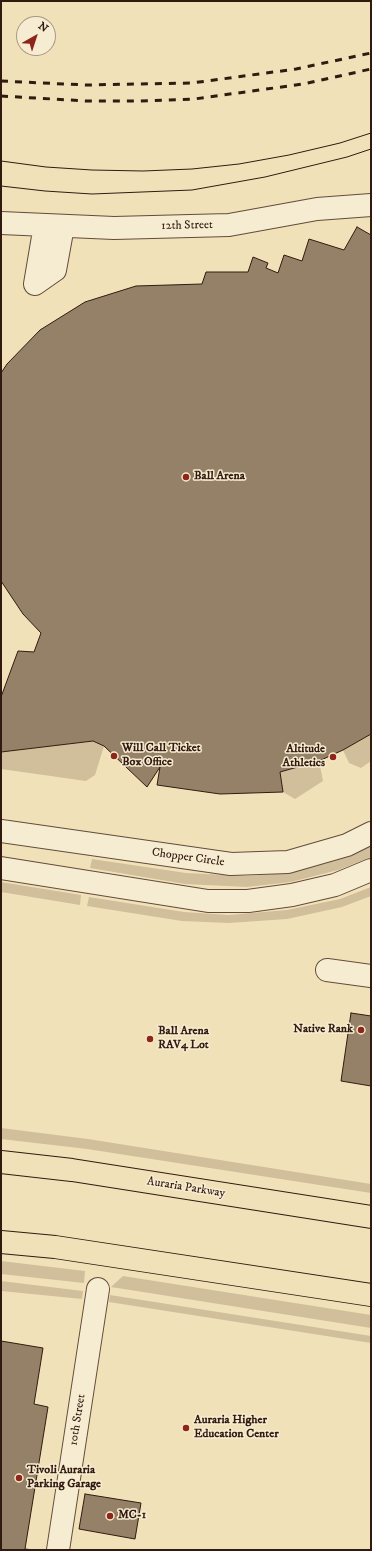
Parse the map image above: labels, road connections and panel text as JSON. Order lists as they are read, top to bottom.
{
  "streets": {
    "main road": ["Auraria Parkway"],
    "street": ["12th Street", "Chopper Circle", "10th Street"]
  },
  "places": [
    "Ball Arena",
    "Will Call Ticket Box Office",
    "Altitude Athletics",
    "Native Rank",
    "Ball Arena RAV4 Lot",
    "Auraria Higher Education Center",
    "Tivoli Auraria Parking Garage",
    "MC-1"
  ],
  "north": "top right"
}
